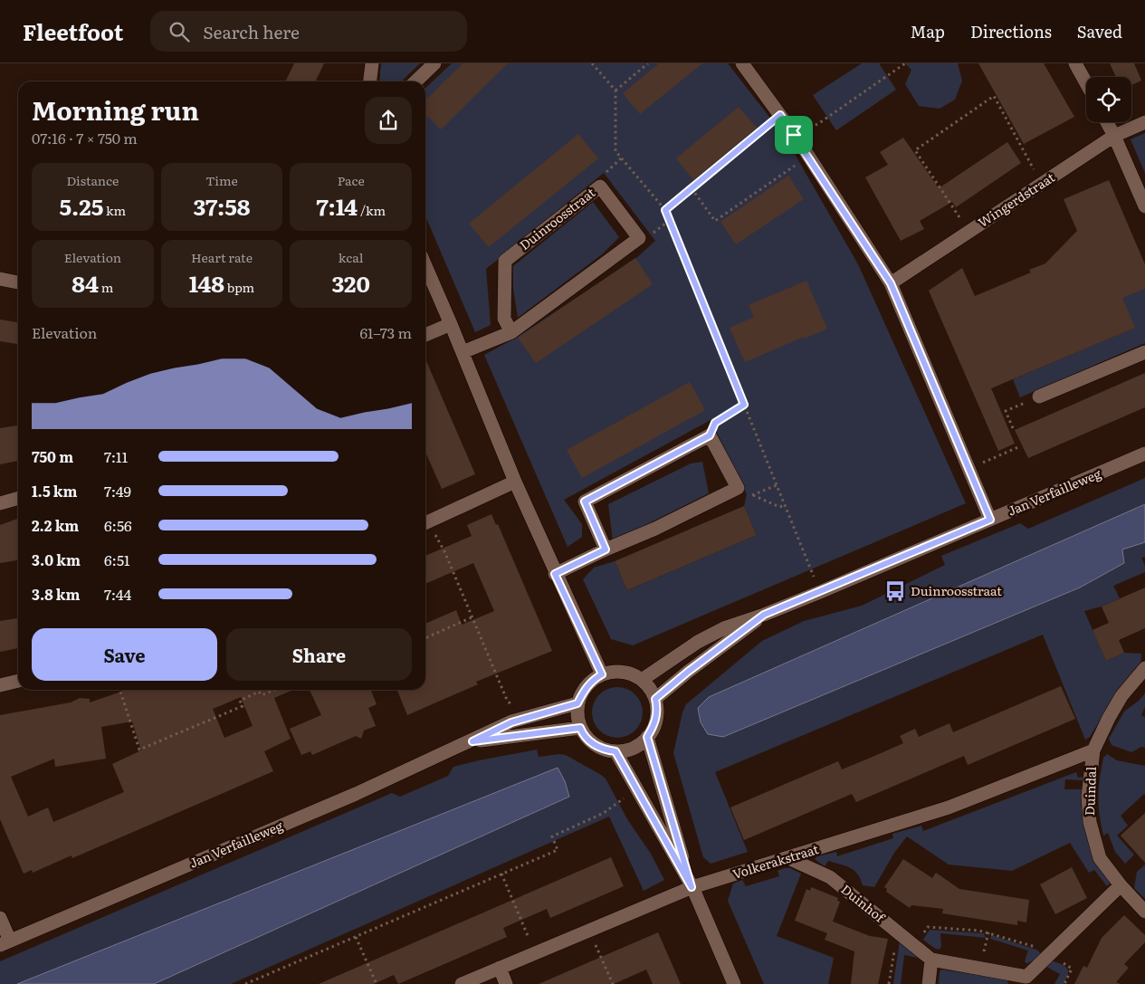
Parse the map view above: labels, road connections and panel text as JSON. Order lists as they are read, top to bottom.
{
  "streets": {
    "street": [
      "Wingerdstraat",
      "Duinroosstraat",
      "Jan Verfailleweg",
      "Duindal",
      "Volkerakstraat",
      "Duinhof"
    ]
  },
  "crossings": [
    ["Duindal", "Volkerakstraat"],
    ["Duindal", "Duinhof"],
    ["Volkerakstraat", "Duinhof"]
  ],
  "places": {
    "bus stop": ["Duinroosstraat"]
  },
  "page": {
    "header": "Fleetfoot",
    "search": "Search here",
    "nav": ["Map", "Directions", "Saved"],
    "heading": ["Morning run", "07:16 · 7 × 750 m"],
    "stats": [
      ["Distance", "5.25 km"],
      ["Time", "37:58"],
      ["Pace", "7:14 /km"],
      ["Elevation", "84 m"],
      ["Heart rate", "148 bpm"],
      ["kcal", "320"]
    ],
    "chart": ["Elevation", "61–73 m"],
    "list": [
      {
        "name": "750 m",
        "note": "7:11"
      },
      {
        "name": "1.5 km",
        "note": "7:49"
      },
      {
        "name": "2.2 km",
        "note": "6:56"
      },
      {
        "name": "3.0 km",
        "note": "6:51"
      },
      {
        "name": "3.8 km",
        "note": "7:44"
      }
    ],
    "buttons": ["Save", "Share"]
  }
}
